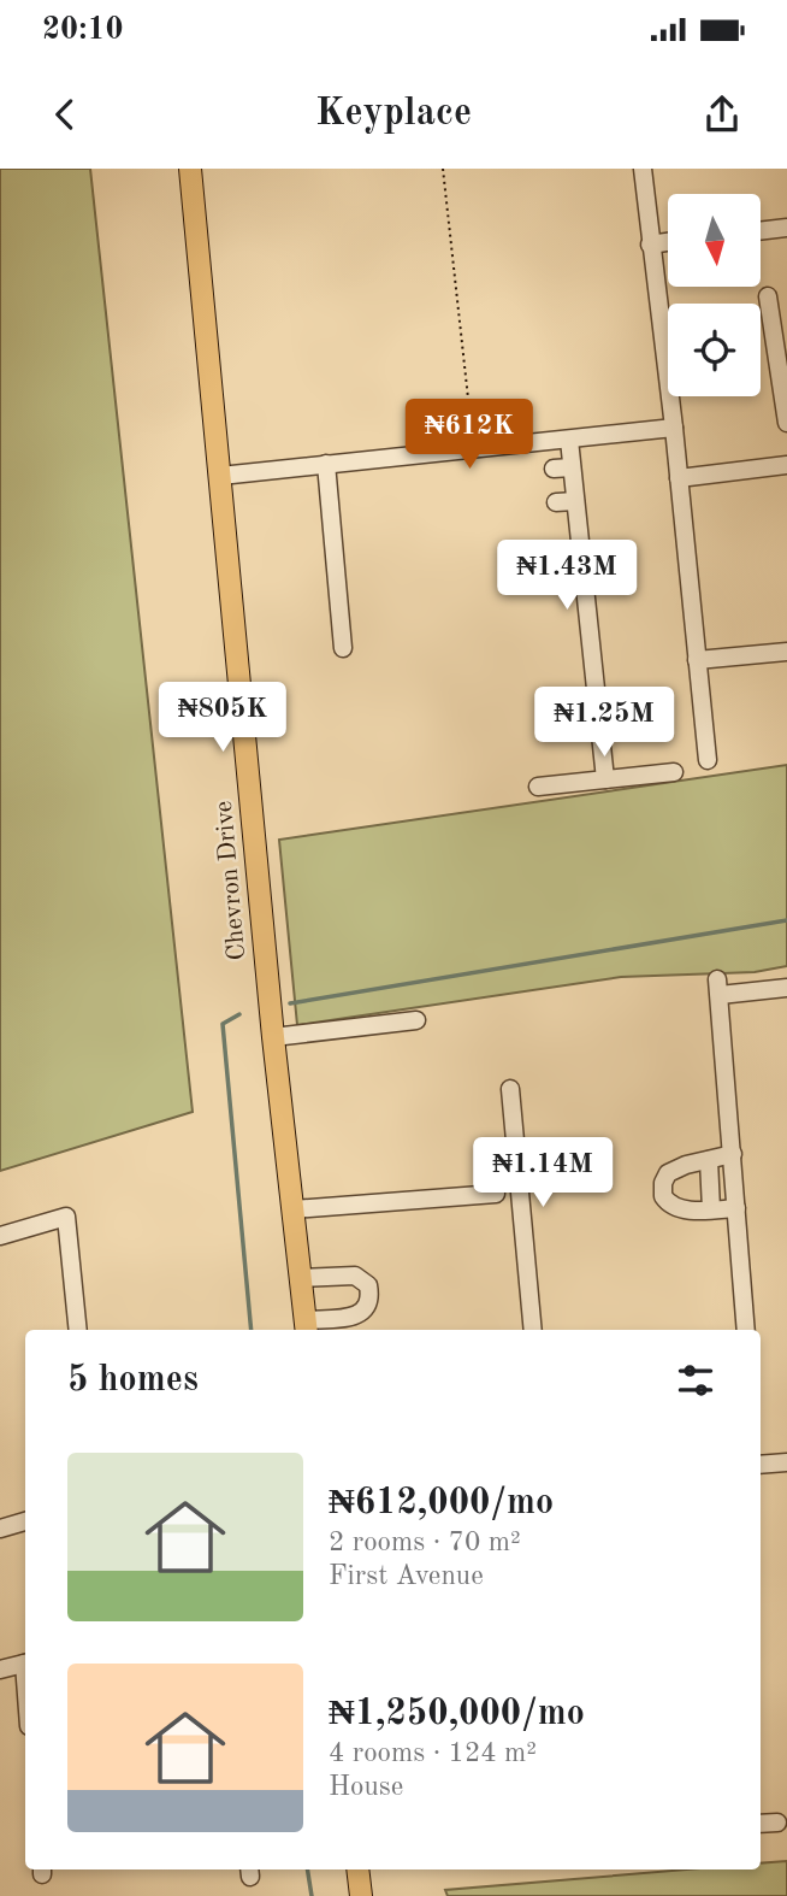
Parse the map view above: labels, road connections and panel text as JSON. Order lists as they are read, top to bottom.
{
  "streets": {
    "main road": ["Chevron Drive"]
  },
  "north": "bottom",
  "page": {
    "status": "20:10",
    "header": "Keyplace",
    "price": [
      "₦612K",
      "₦1.43M",
      "₦805K",
      "₦1.25M",
      "₦1.14M"
    ],
    "heading": "5 homes",
    "list": [
      {
        "name": "₦612,000/mo",
        "note": "2 rooms · 70 m² · First Avenue"
      },
      {
        "name": "₦1,250,000/mo",
        "note": "4 rooms · 124 m² · House"
      }
    ]
  }
}
